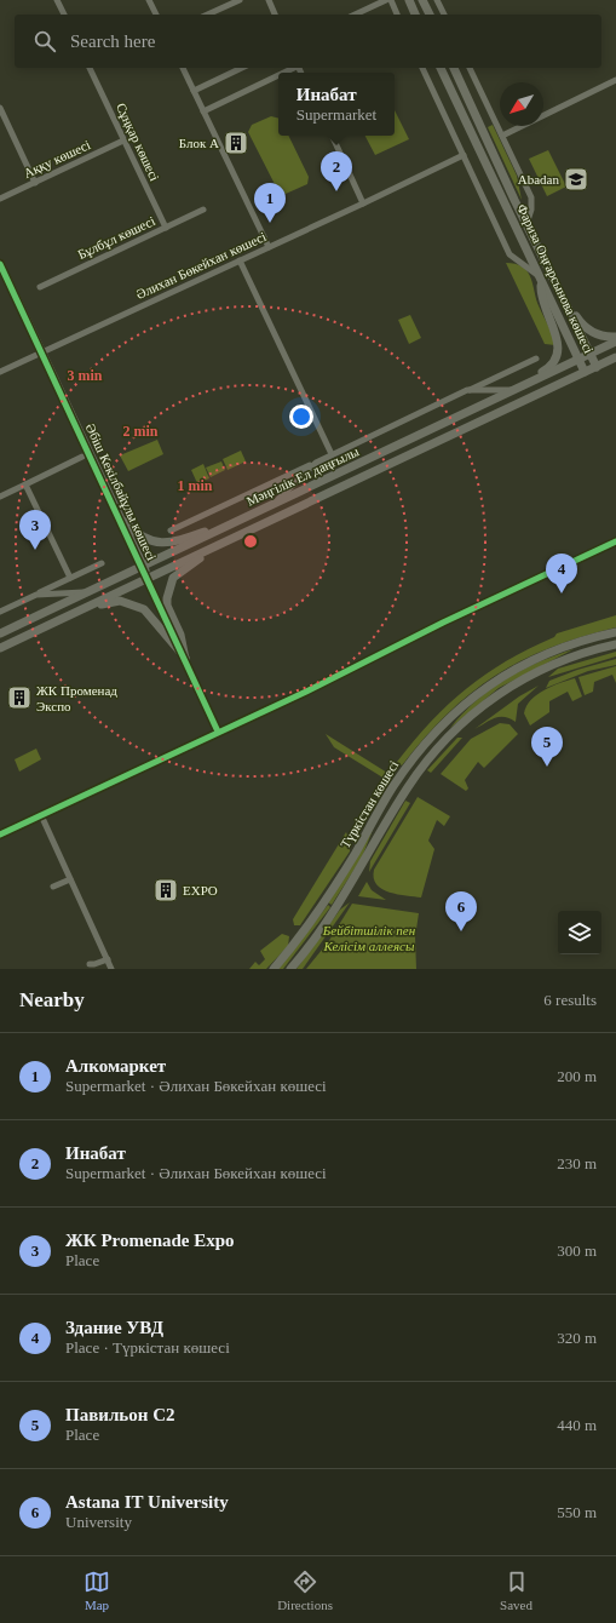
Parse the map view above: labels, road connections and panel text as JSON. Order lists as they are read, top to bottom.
{
  "streets": {
    "street": [
      "Сұңқар көшесі",
      "Аққу көшесі",
      "Бұлбұл көшесі",
      "Әлихан Бөкейхан көшесі",
      "Фариза Оңғарсынова көшесі",
      "Мәңгілік Ел даңғылы",
      "Әбіш Кекілбайұлы көшесі",
      "Түркістан көшесі"
    ]
  },
  "crossings": [
    ["Сұңқар көшесі", "Аққу көшесі"],
    ["Сұңқар көшесі", "Бұлбұл көшесі"],
    ["Әлихан Бөкейхан көшесі", "Әбіш Кекілбайұлы көшесі"],
    ["Фариза Оңғарсынова көшесі", "Мәңгілік Ел даңғылы"],
    ["Мәңгілік Ел даңғылы", "Әбіш Кекілбайұлы көшесі"]
  ],
  "parks": ["Бейбітшілік пен Келісім аллеясы"],
  "places": {
    "building": ["Блок А", "ЖК Променад Экспо", "EXPO"],
    "school or university": ["Abadan"]
  },
  "north": "bottom left",
  "page": {
    "search": "Search here",
    "popup": ["Инабат", "Supermarket"],
    "pins": [
      "2",
      "1",
      "3",
      "4",
      "5",
      "6"
    ],
    "heading": ["Nearby", "6 results"],
    "list": [
      {
        "mark": "1",
        "name": "Алкомаркет",
        "note": "Supermarket · Әлихан Бөкейхан көшесі",
        "value": "200 m"
      },
      {
        "mark": "2",
        "name": "Инабат",
        "note": "Supermarket · Әлихан Бөкейхан көшесі",
        "value": "230 m"
      },
      {
        "mark": "3",
        "name": "ЖК Promenade Expo",
        "note": "Place",
        "value": "300 m"
      },
      {
        "mark": "4",
        "name": "Здание УВД",
        "note": "Place · Түркістан көшесі",
        "value": "320 m"
      },
      {
        "mark": "5",
        "name": "Павильон С2",
        "note": "Place",
        "value": "440 m"
      },
      {
        "mark": "6",
        "name": "Astana IT University",
        "note": "University",
        "value": "550 m"
      }
    ],
    "nav": ["Map", "Directions", "Saved"]
  },
  "rings": ["3 min", "2 min", "1 min"]
}
